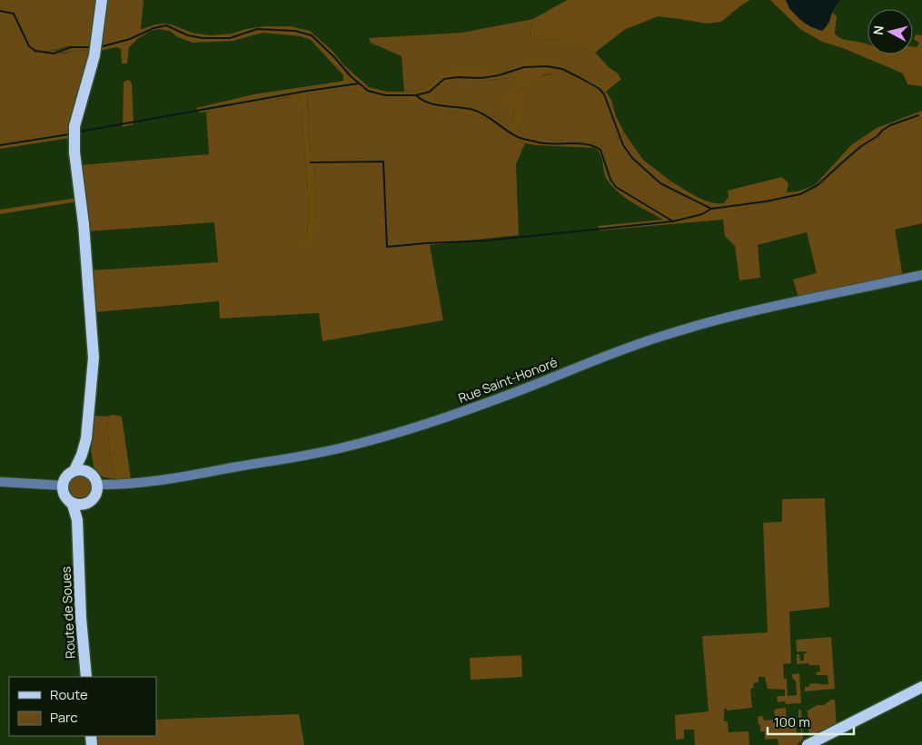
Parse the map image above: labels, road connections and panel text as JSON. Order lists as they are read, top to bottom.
{
  "streets": {
    "main road": ["Route de Soues"],
    "street": ["Rue Saint-Honoré"]
  },
  "crossings": [
    ["Rue Saint-Honoré", "Route de Soues"]
  ],
  "legend": ["Route", "Parc"],
  "scale_bar": "100 m",
  "north": "left"
}
